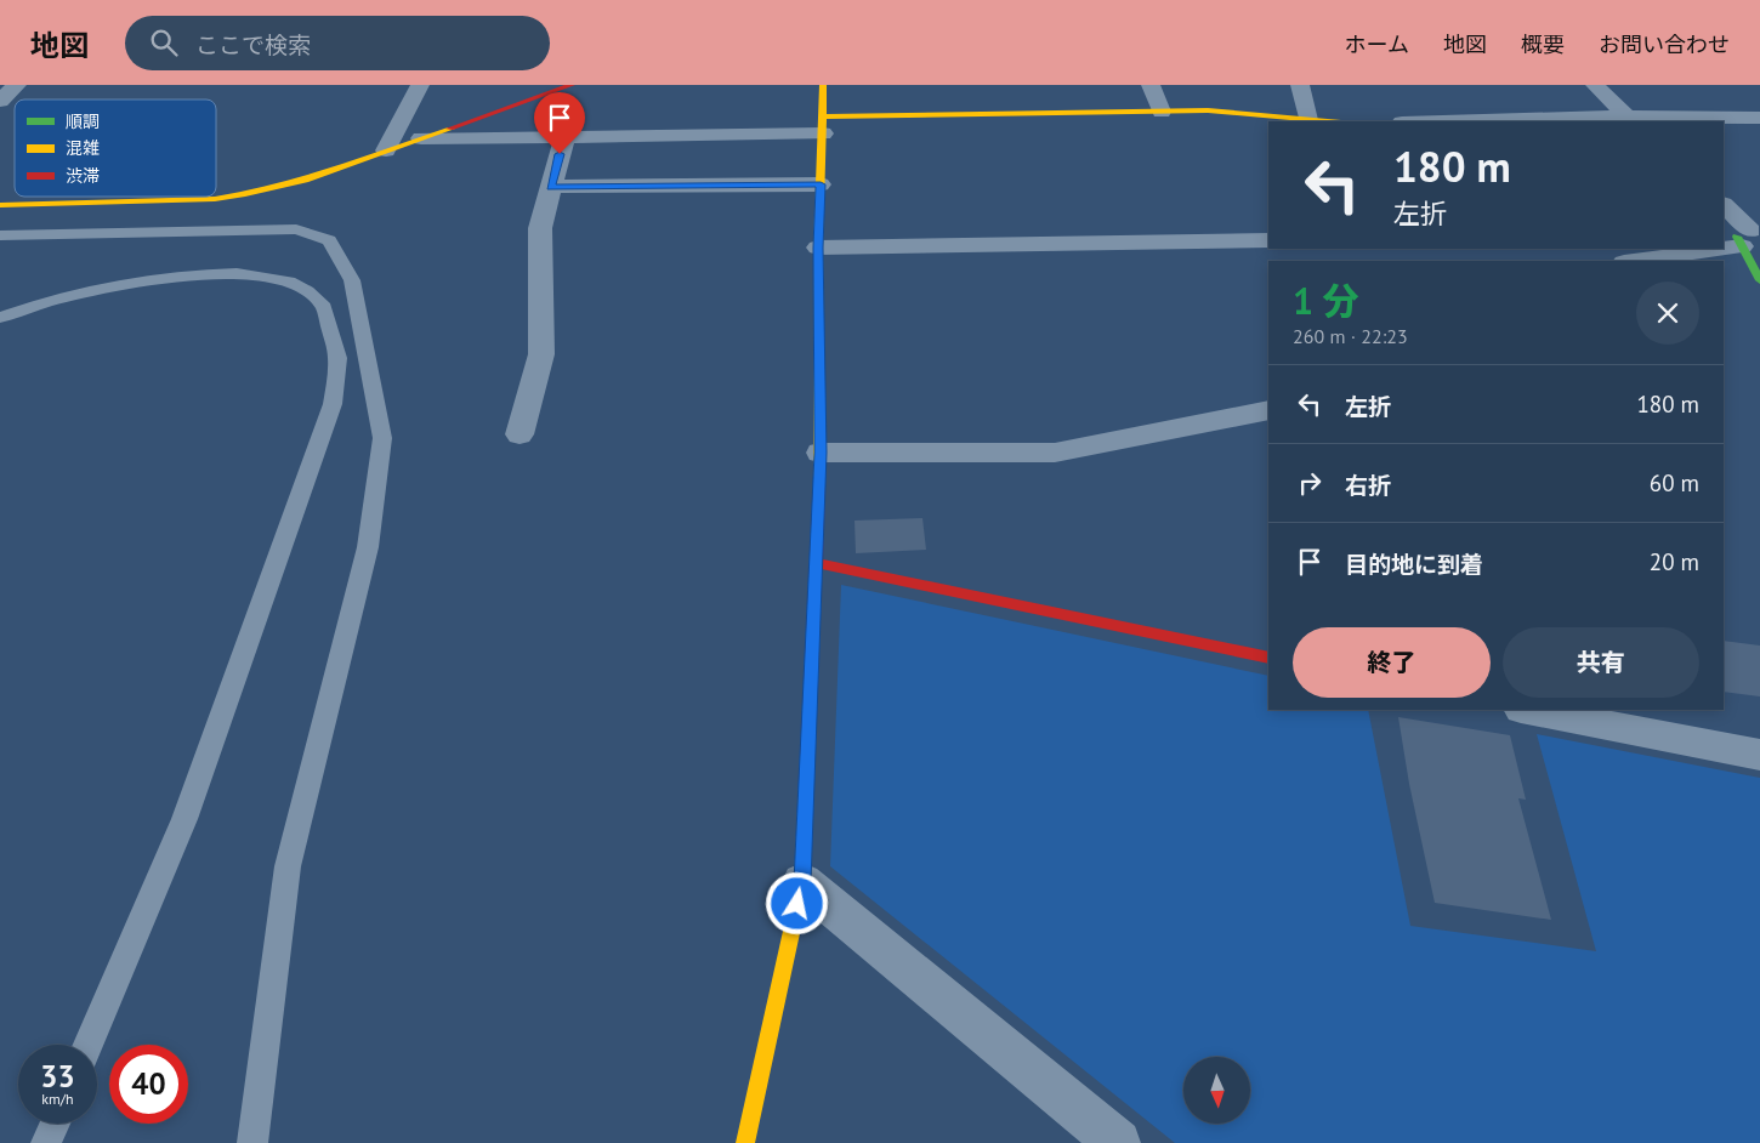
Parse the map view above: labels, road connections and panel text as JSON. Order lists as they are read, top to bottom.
{
  "legend": ["順調", "混雑", "渋滞"],
  "north": "bottom",
  "page": {
    "header": "地図",
    "search": "ここで検索",
    "nav": [
      "ホーム",
      "地図",
      "概要",
      "お問い合わせ"
    ],
    "turn": ["180 m", "左折"],
    "heading": ["1 分", "260 m · 22:23"],
    "list": [
      {
        "name": "左折",
        "value": "180 m"
      },
      {
        "name": "右折",
        "value": "60 m"
      },
      {
        "name": "目的地に到着",
        "value": "20 m"
      }
    ],
    "buttons": ["終了", "共有"],
    "speed": "33 km/h",
    "limit": "40"
  }
}
